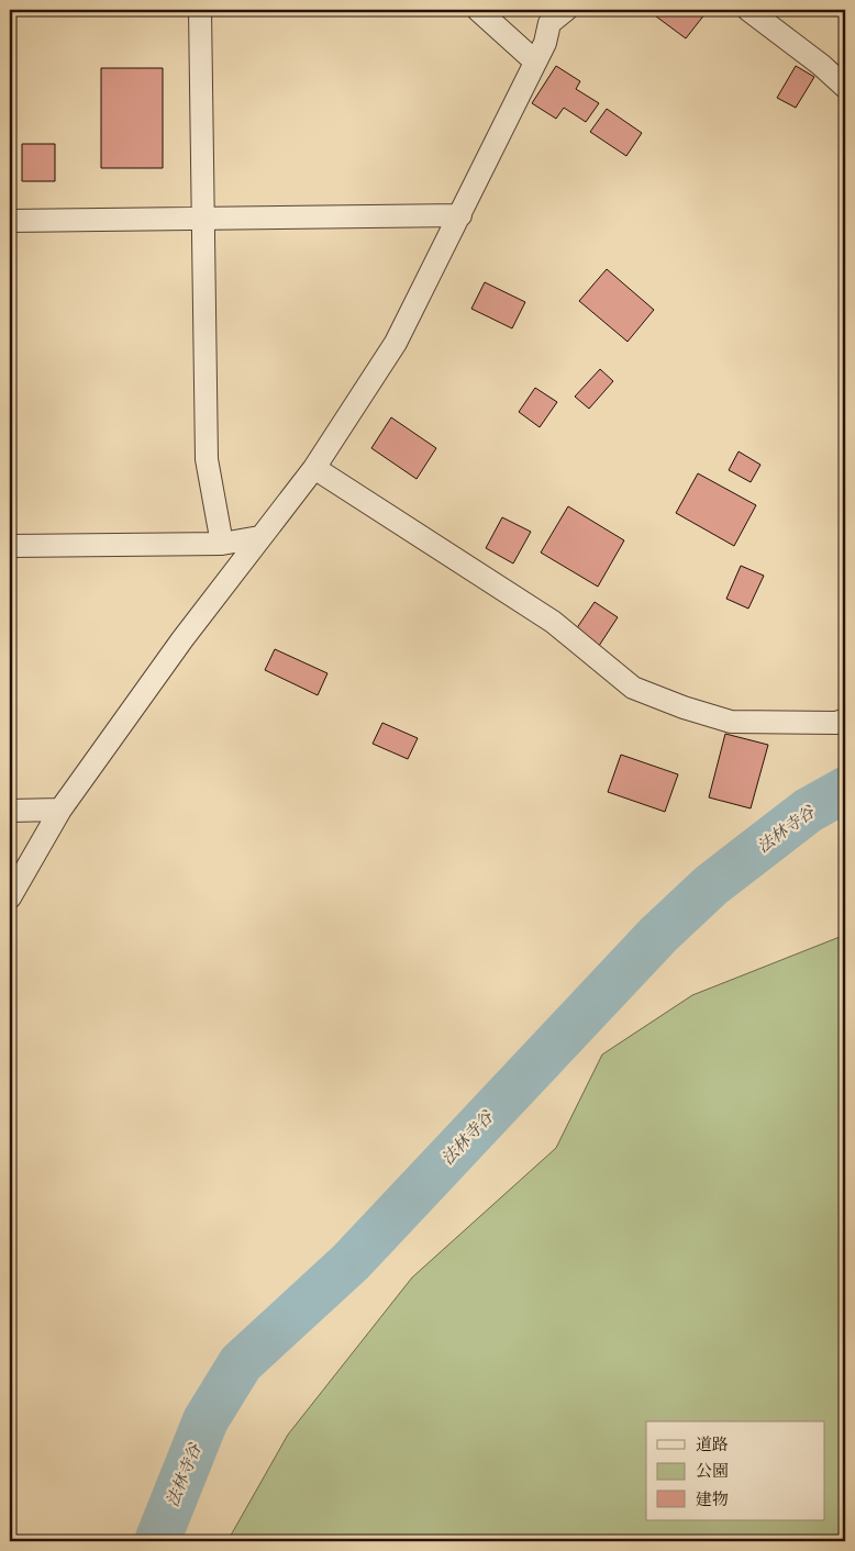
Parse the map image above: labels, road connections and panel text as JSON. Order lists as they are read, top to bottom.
{
  "water": ["法林寺谷"],
  "legend": ["道路", "公園", "建物"]
}
